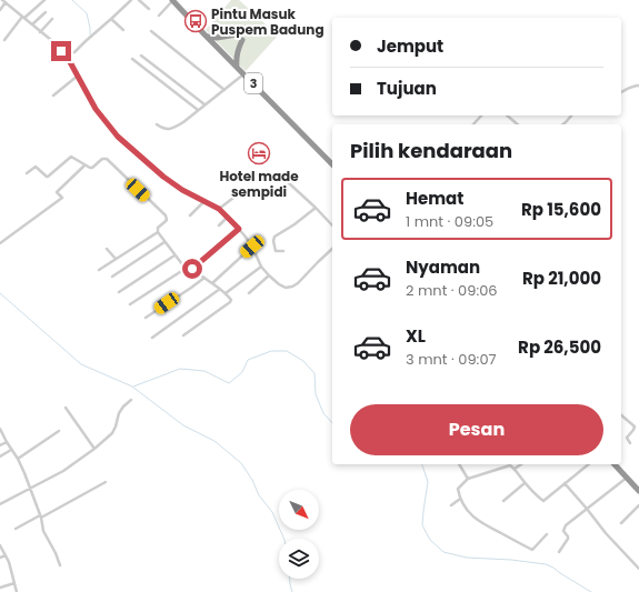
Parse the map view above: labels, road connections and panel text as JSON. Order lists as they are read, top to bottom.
{
  "streets": {
    "highway": ["3"]
  },
  "places": {
    "bus stop": ["Pintu Masuk Puspem Badung"],
    "hotel": ["Hotel made sempidi"]
  },
  "north": "bottom right",
  "page": {
    "banner": ["Jemput", "Tujuan"],
    "heading": "Pilih kendaraan",
    "list": [
      {
        "name": "Hemat",
        "note": "1 mnt · 09:05",
        "value": "Rp 15,600"
      },
      {
        "name": "Nyaman",
        "note": "2 mnt · 09:06",
        "value": "Rp 21,000"
      },
      {
        "name": "XL",
        "note": "3 mnt · 09:07",
        "value": "Rp 26,500"
      }
    ],
    "buttons": "Pesan"
  }
}
